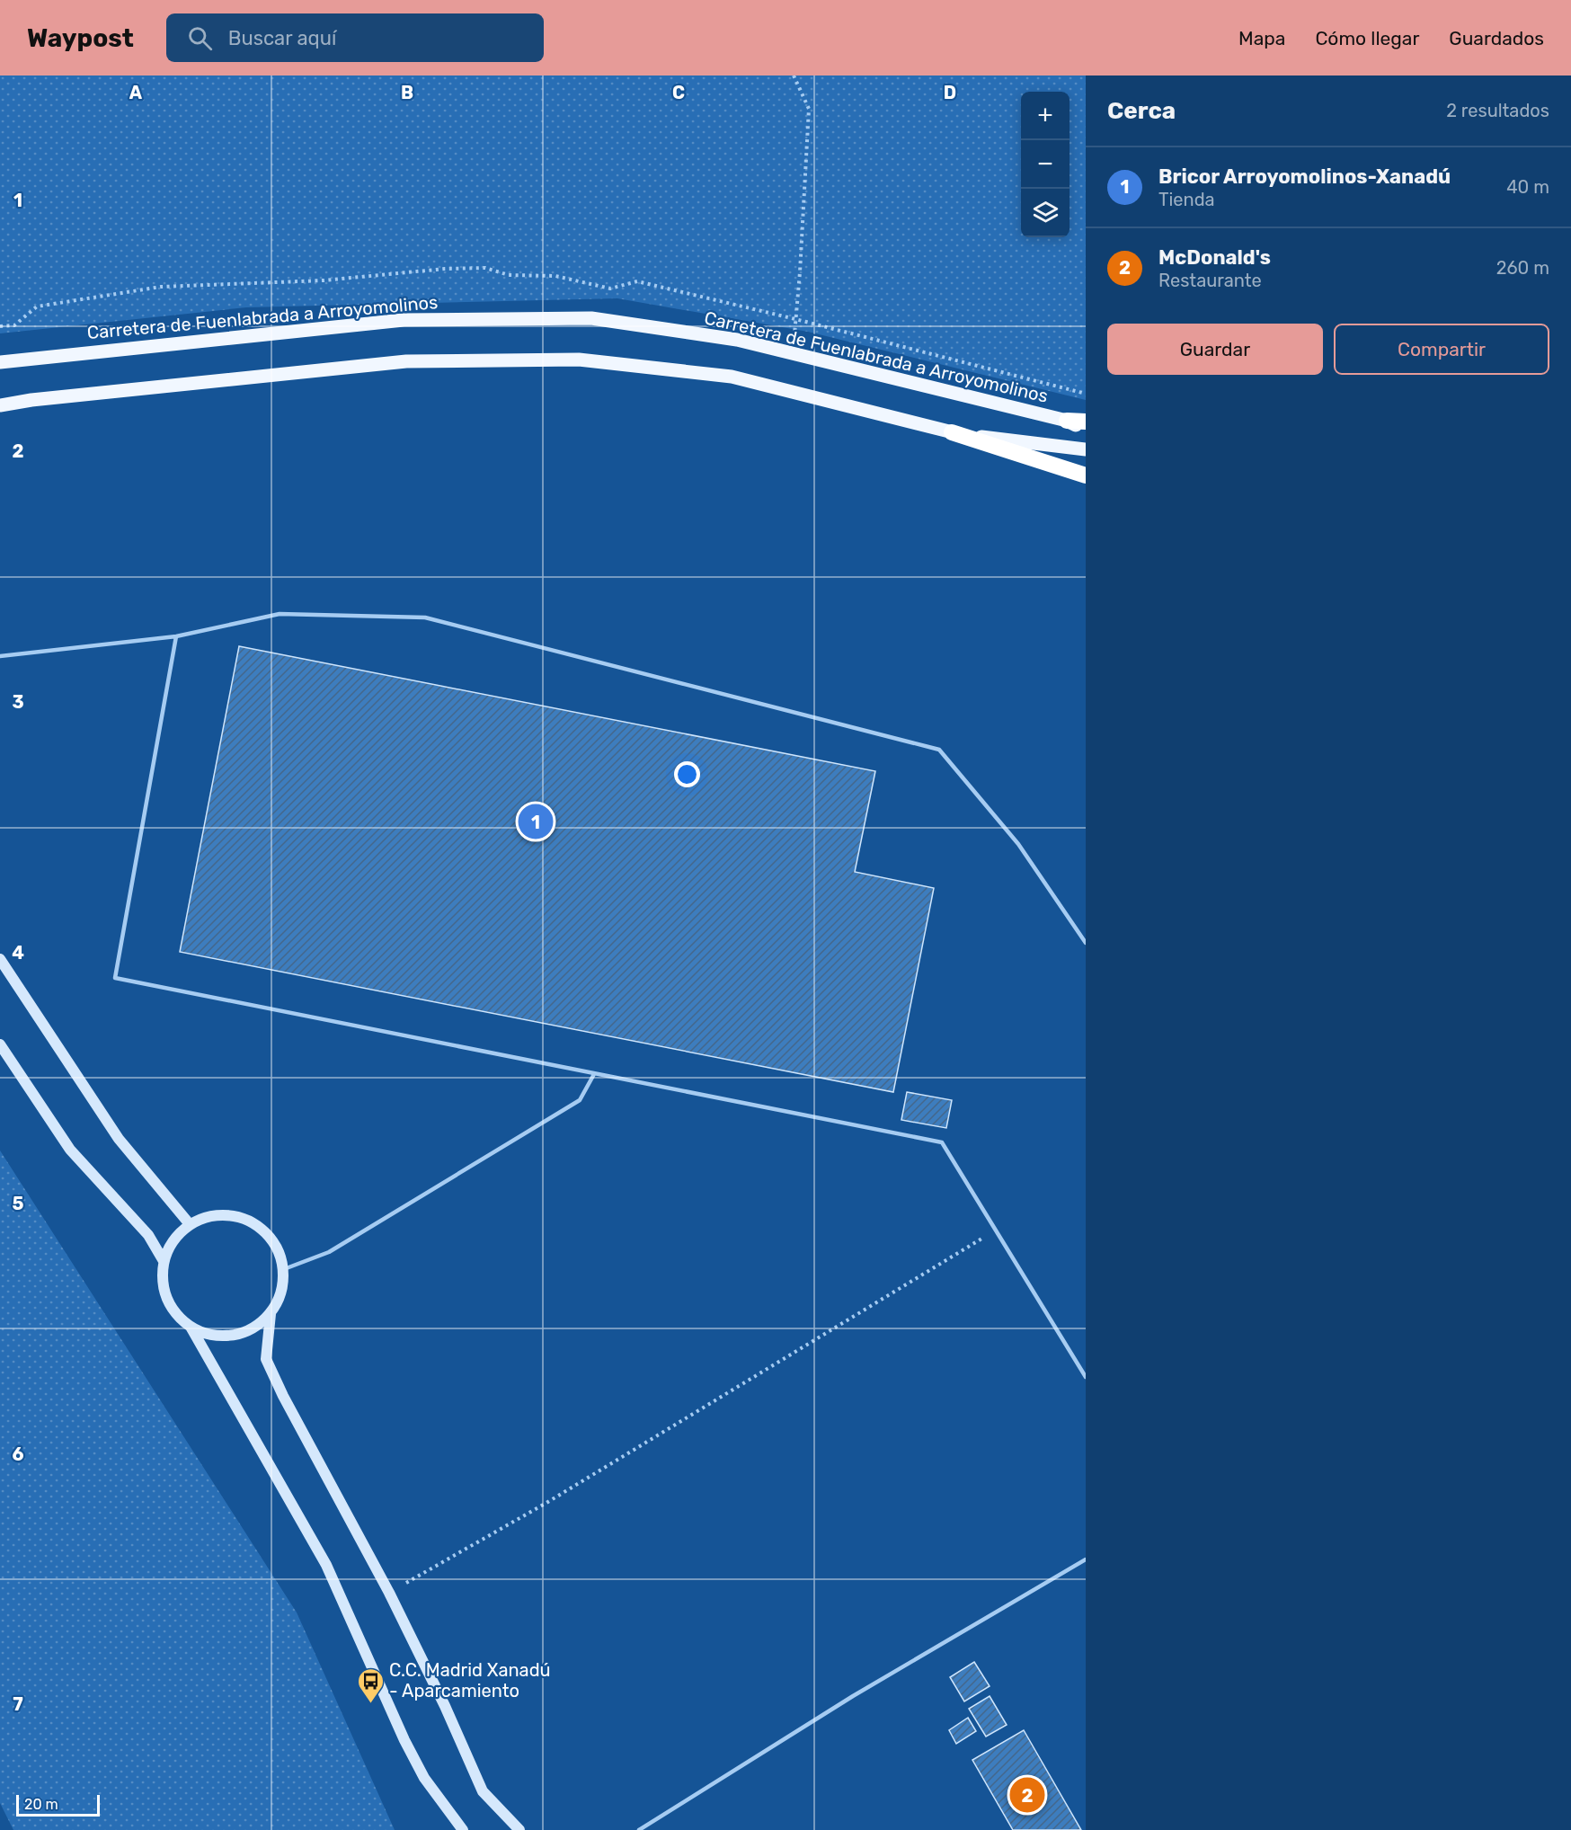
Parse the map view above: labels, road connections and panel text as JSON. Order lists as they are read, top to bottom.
{
  "streets": {
    "main road": ["Carretera de Fuenlabrada a Arroyomolinos"]
  },
  "places": {
    "bus stop": ["C.C. Madrid Xanadú - Aparcamiento"]
  },
  "scale_bar": "20 m",
  "page": {
    "header": "Waypost",
    "search": "Buscar aquí",
    "nav": ["Mapa", "Cómo llegar", "Guardados"],
    "heading": ["Cerca", "2 resultados"],
    "map_buttons": ["+", "−"],
    "list": [
      {
        "mark": "1",
        "name": "Bricor Arroyomolinos-Xanadú",
        "note": "Tienda",
        "value": "40 m"
      },
      {
        "mark": "2",
        "name": "McDonald's",
        "note": "Restaurante",
        "value": "260 m"
      }
    ],
    "buttons": ["Guardar", "Compartir"],
    "pins": ["1", "2"],
    "scale": "20 m"
  },
  "grid": {
    "columns": [
      "A",
      "B",
      "C",
      "D"
    ],
    "rows": [
      "1",
      "2",
      "3",
      "4",
      "5",
      "6",
      "7"
    ]
  }
}
